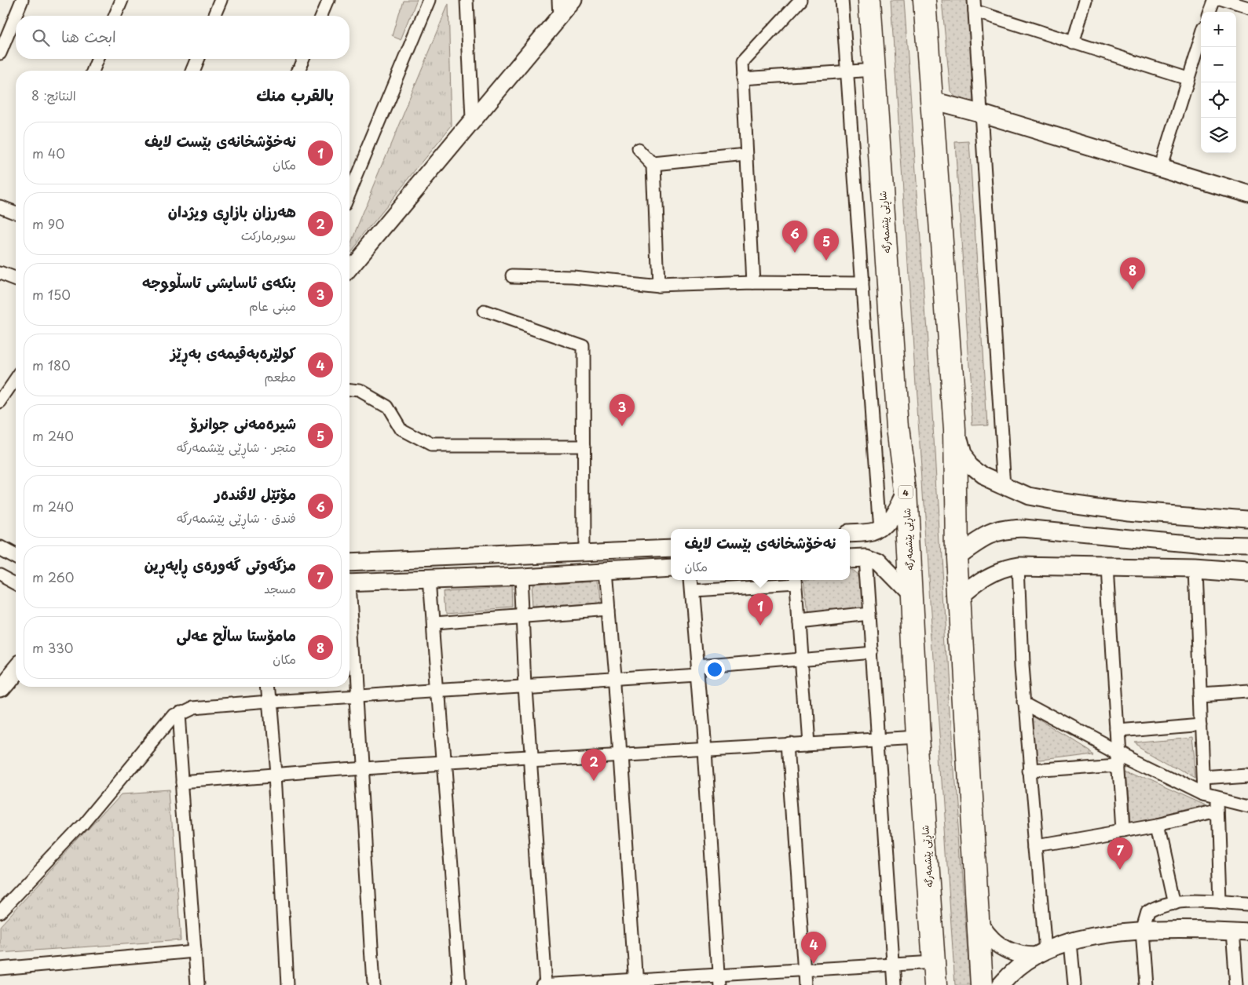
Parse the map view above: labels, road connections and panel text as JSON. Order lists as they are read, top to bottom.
{
  "streets": {
    "highway": ["شاڕێی پێشمەرگە", "4"]
  },
  "page": {
    "map_buttons": ["+", "−"],
    "search": "ابحث هنا",
    "heading": ["بالقرب منك", "النتائج: 8"],
    "list": [
      {
        "mark": "1",
        "name": "نەخۆشخانەی بێست لایف",
        "note": "مكان",
        "value": "40 m"
      },
      {
        "mark": "2",
        "name": "ھەرزان بازاڕی ویژدان",
        "note": "سوبرماركت",
        "value": "90 m"
      },
      {
        "mark": "3",
        "name": "بنکەی ئاسایشی تاسڵووجە",
        "note": "مبنى عام",
        "value": "150 m"
      },
      {
        "mark": "4",
        "name": "کولێرەبەقیمەی بەڕێز",
        "note": "مطعم",
        "value": "180 m"
      },
      {
        "mark": "5",
        "name": "شیرەمەنی جوانرۆ",
        "note": "متجر · شاڕێی پێشمەرگە",
        "value": "240 m"
      },
      {
        "mark": "6",
        "name": "مۆتێل لاڤندەر",
        "note": "فندق · شاڕێی پێشمەرگە",
        "value": "240 m"
      },
      {
        "mark": "7",
        "name": "مزگەوتی گەورەی ڕاپەڕین",
        "note": "مسجد",
        "value": "260 m"
      },
      {
        "mark": "8",
        "name": "مامۆستا ساڵح عەلی",
        "note": "مكان",
        "value": "330 m"
      }
    ],
    "pins": [
      "6",
      "5",
      "8",
      "3",
      "1",
      "2",
      "7",
      "4"
    ],
    "popup": ["نەخۆشخانەی بێست لایف", "مكان"]
  }
}
